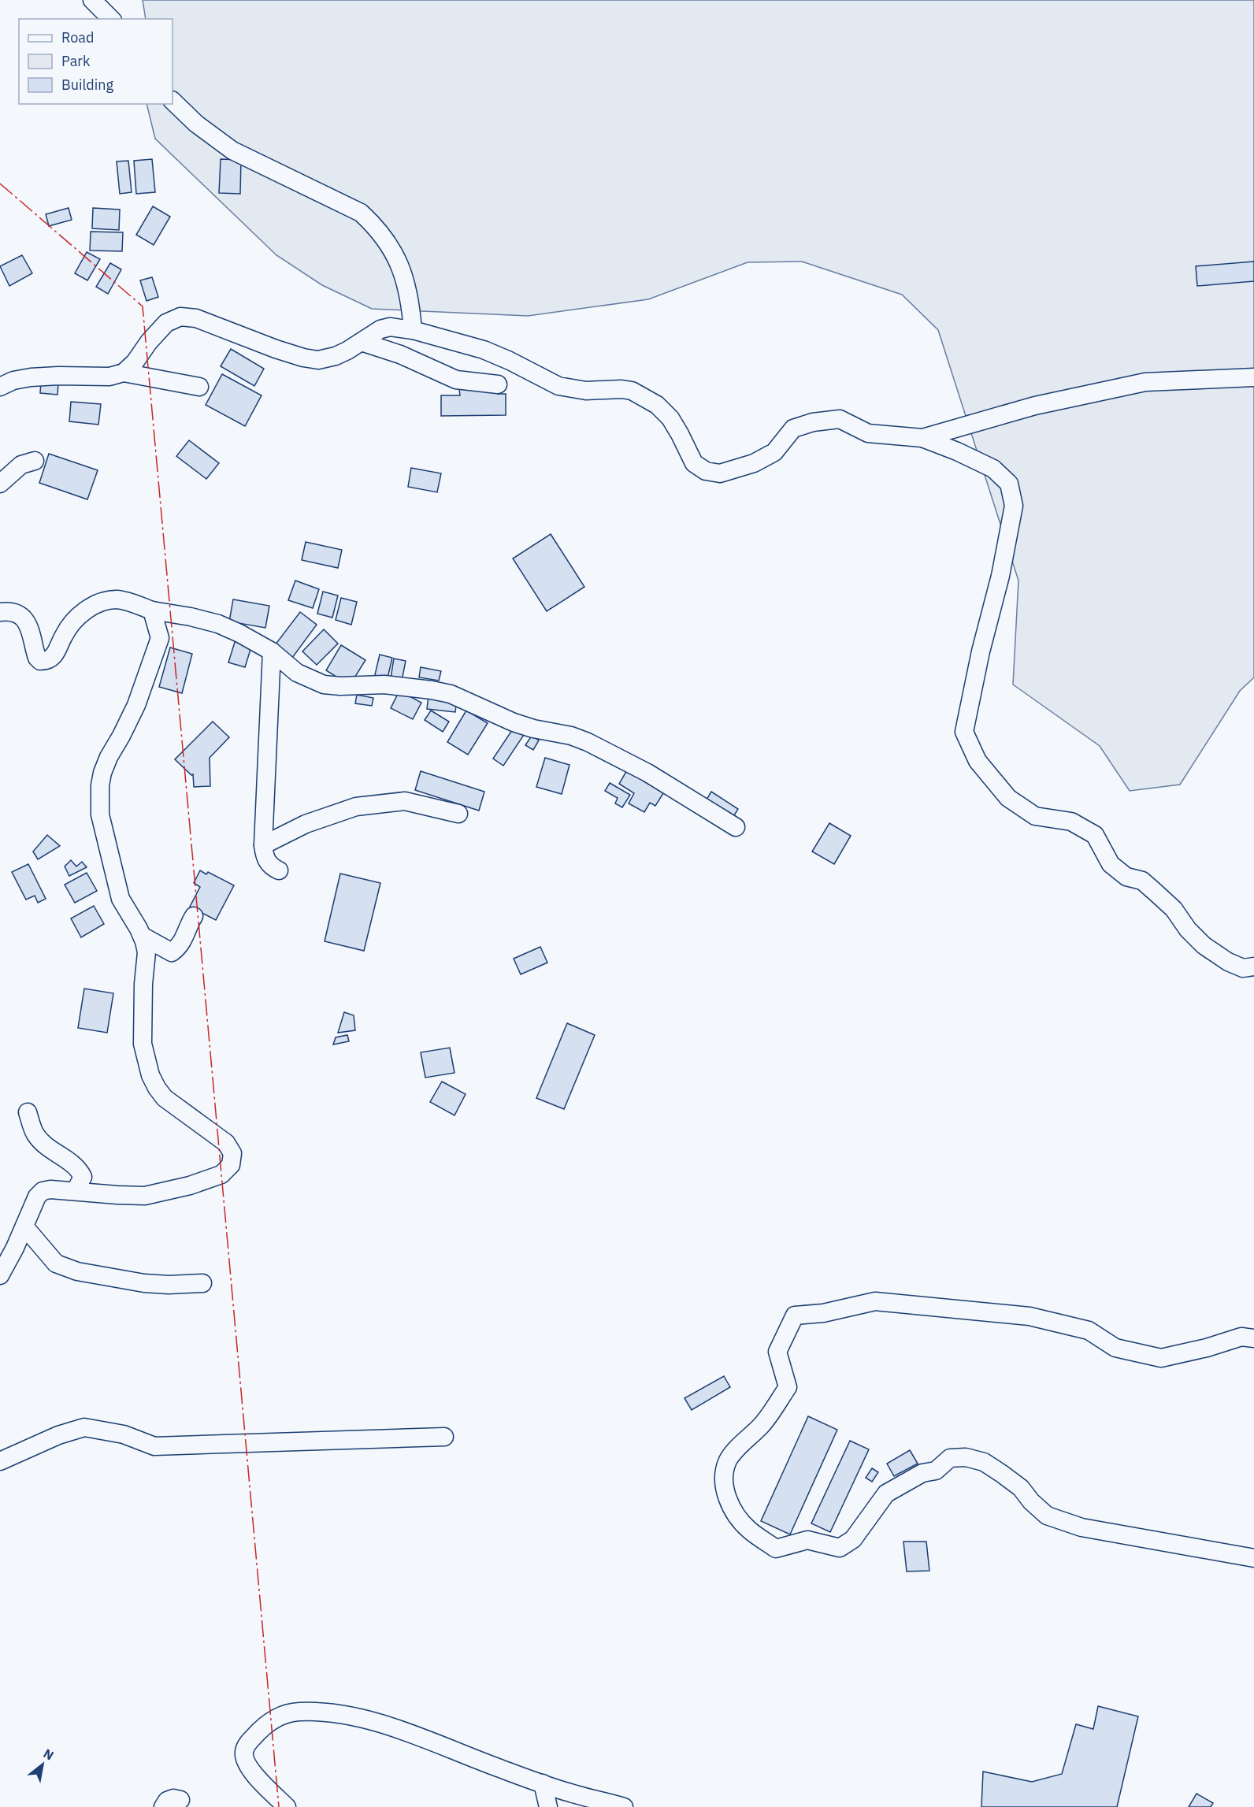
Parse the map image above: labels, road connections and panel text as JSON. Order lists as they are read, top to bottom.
{
  "legend": ["Road", "Park", "Building"],
  "north": "top right"
}
